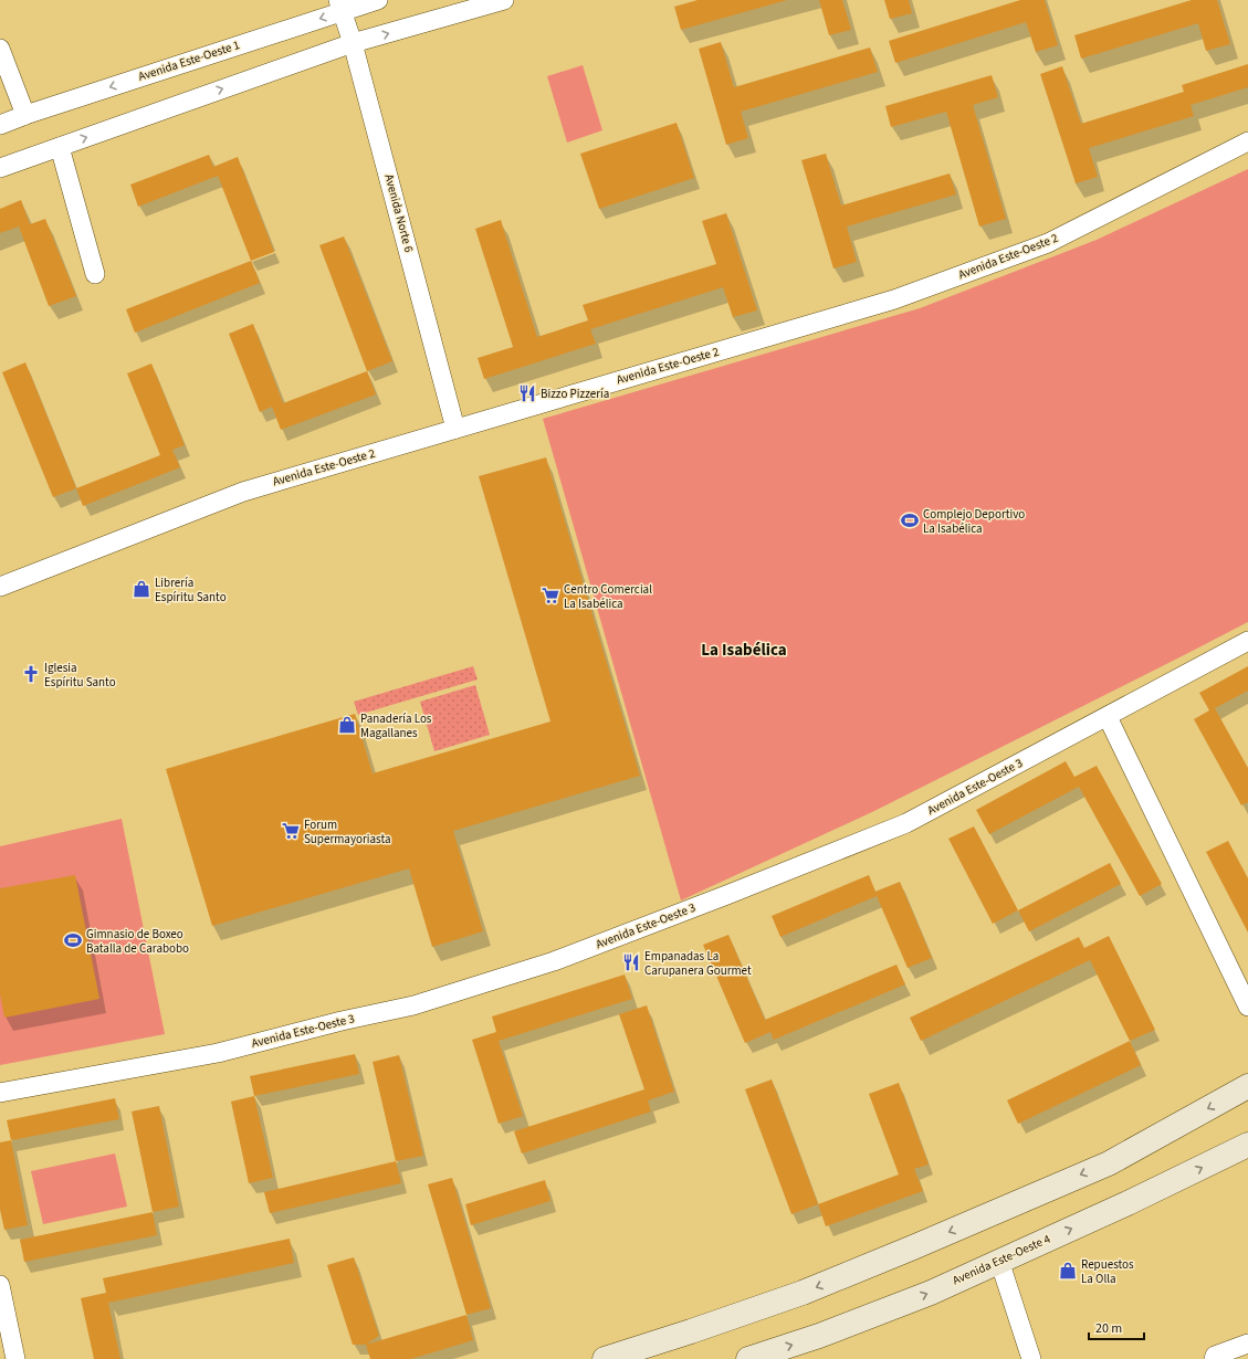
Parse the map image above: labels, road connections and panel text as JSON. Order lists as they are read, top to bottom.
{
  "streets": {
    "main road": ["Avenida Este-Oeste 4"],
    "street": [
      "Avenida Este-Oeste 1",
      "Avenida Norte 6",
      "Avenida Este-Oeste 2",
      "Avenida Este-Oeste 3"
    ]
  },
  "crossings": [
    ["Avenida Este-Oeste 1", "Avenida Norte 6"],
    ["Avenida Norte 6", "Avenida Este-Oeste 2"]
  ],
  "districts": ["La Isabélica"],
  "places": {
    "restaurant": ["Bizzo Pizzería", "Empanadas La Carupanera Gourmet"],
    "sports": ["Complejo Deportivo La Isabélica", "Gimnasio de Boxeo Batalla de Carabobo"],
    "shop": ["Librería Espíritu Santo", "Panadería Los Magallanes", "Repuestos La Olla"],
    "supermarket": ["Centro Comercial La Isabélica", "Forum Supermayoriasta"],
    "church": ["Iglesia Espíritu Santo"]
  },
  "scale_bar": "20 m"
}
